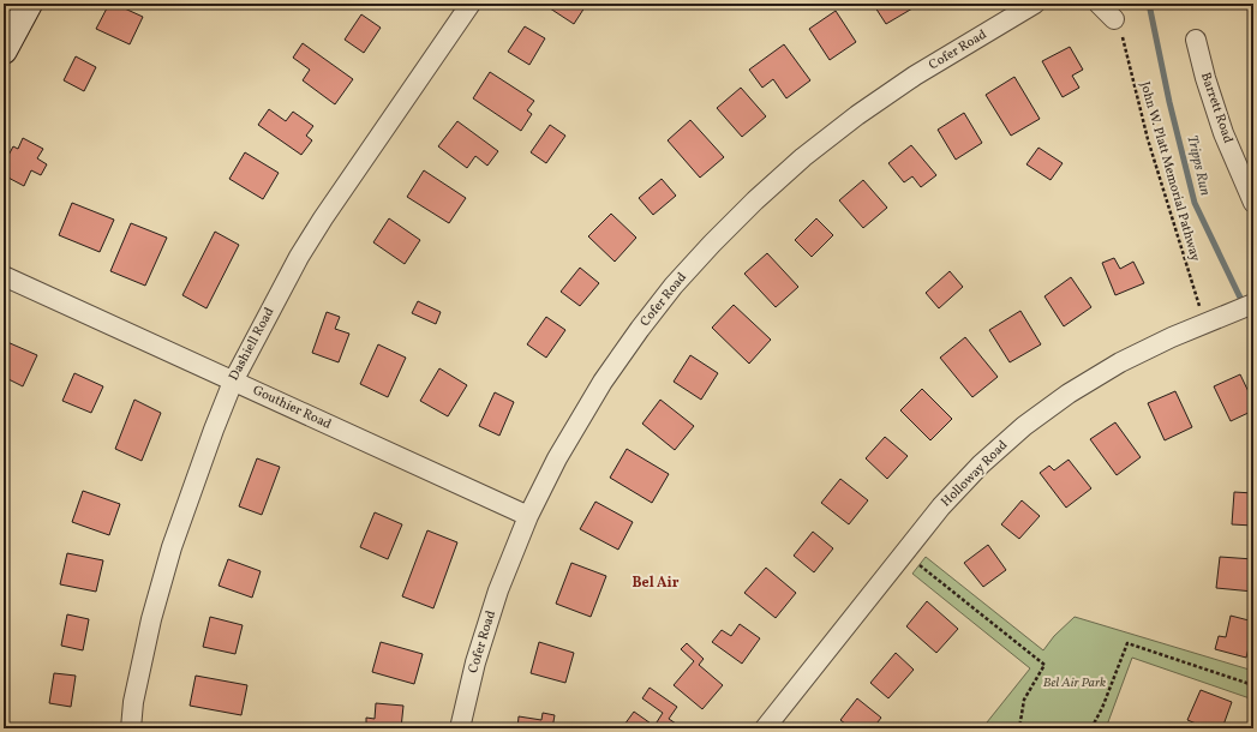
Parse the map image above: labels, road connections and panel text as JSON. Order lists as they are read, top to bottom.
{
  "streets": {
    "street": [
      "Cofer Road",
      "Barrett Road",
      "Dashiell Road",
      "Gouthier Road",
      "Holloway Road"
    ],
    "path": ["John W. Platt Memorial Pathway"]
  },
  "crossings": [
    ["Cofer Road", "Gouthier Road"],
    ["Dashiell Road", "Gouthier Road"]
  ],
  "districts": ["Bel Air"],
  "water": ["Tripps Run"],
  "parks": ["Bel Air Park"]
}
